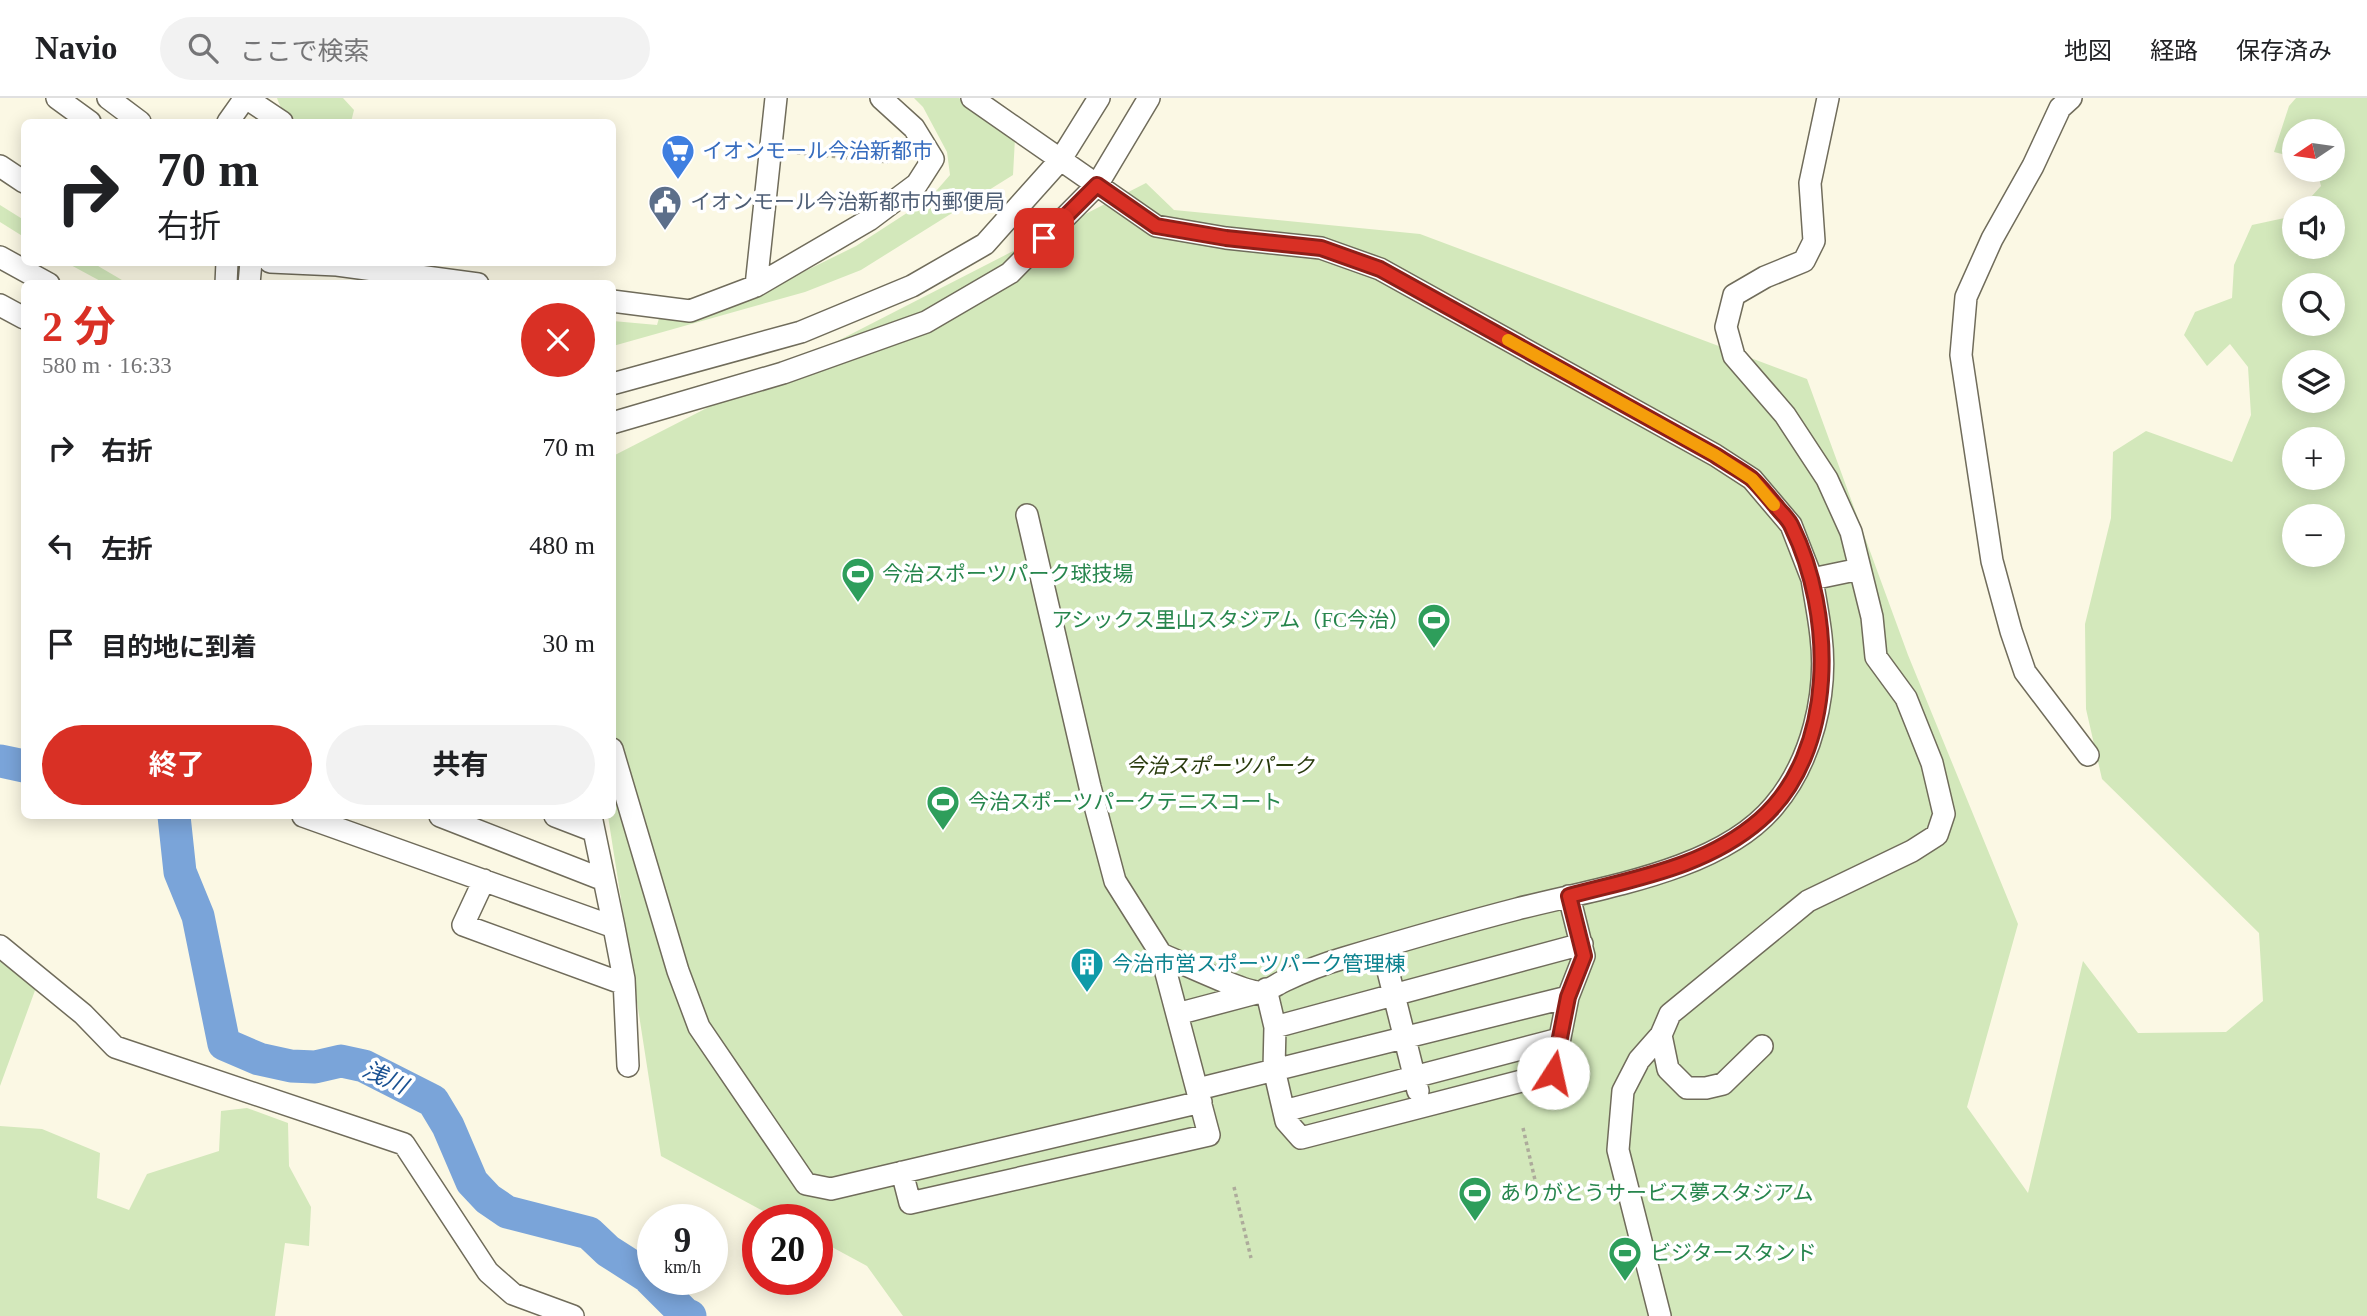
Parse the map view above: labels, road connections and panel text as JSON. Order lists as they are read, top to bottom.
{
  "water": ["浅川"],
  "parks": ["今治スポーツパーク"],
  "places": {
    "supermarket": ["イオンモール今治新都市"],
    "public building": ["イオンモール今治新都市内郵便局"],
    "sports": [
      "今治スポーツパーク球技場",
      "アシックス里山スタジアム（FC今治）",
      "今治スポーツパークテニスコート",
      "ありがとうサービス夢スタジアム",
      "ビジタースタンド"
    ],
    "building": ["今治市営スポーツパーク管理棟"]
  },
  "north": "left",
  "page": {
    "header": "Navio",
    "search": "ここで検索",
    "nav": ["地図", "経路", "保存済み"],
    "map_buttons": ["+", "−"],
    "turn": ["70 m", "右折"],
    "heading": ["2 分", "580 m · 16:33"],
    "list": [
      {
        "name": "右折",
        "value": "70 m"
      },
      {
        "name": "左折",
        "value": "480 m"
      },
      {
        "name": "目的地に到着",
        "value": "30 m"
      }
    ],
    "buttons": ["終了", "共有"],
    "speed": "9 km/h",
    "limit": "20"
  }
}
